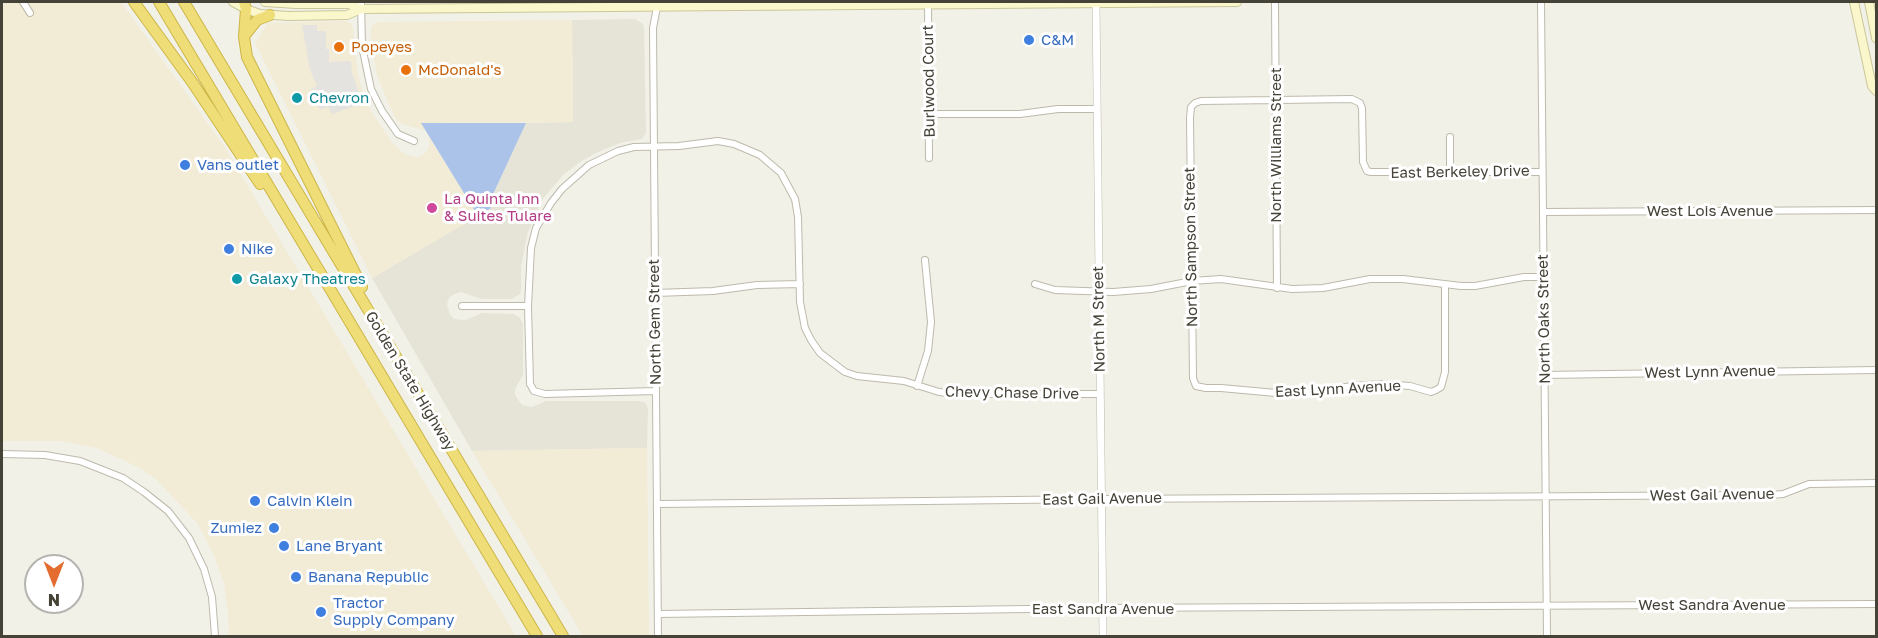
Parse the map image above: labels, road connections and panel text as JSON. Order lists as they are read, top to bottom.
{
  "streets": {
    "highway": ["Golden State Highway"],
    "street": [
      "Burlwood Court",
      "North Williams Street",
      "East Berkeley Drive",
      "West Lois Avenue",
      "North Sampson Street",
      "North M Street",
      "North Oaks Street",
      "North Gem Street",
      "West Lynn Avenue",
      "East Lynn Avenue",
      "Chevy Chase Drive",
      "West Gail Avenue",
      "East Gail Avenue",
      "West Sandra Avenue",
      "East Sandra Avenue"
    ]
  },
  "crossings": [
    ["North Williams Street", "East Berkeley Drive"],
    ["East Berkeley Drive", "North Sampson Street"],
    ["East Berkeley Drive", "North Oaks Street"],
    ["West Lois Avenue", "North Oaks Street"],
    ["North Sampson Street", "East Lynn Avenue"],
    ["North M Street", "Chevy Chase Drive"],
    ["North M Street", "East Gail Avenue"],
    ["North M Street", "East Sandra Avenue"],
    ["North Oaks Street", "West Lynn Avenue"],
    ["North Oaks Street", "West Gail Avenue"],
    ["North Oaks Street", "East Gail Avenue"],
    ["North Oaks Street", "West Sandra Avenue"],
    ["North Oaks Street", "East Sandra Avenue"],
    ["North Gem Street", "Chevy Chase Drive"],
    ["North Gem Street", "East Gail Avenue"],
    ["North Gem Street", "East Sandra Avenue"],
    ["West Gail Avenue", "East Gail Avenue"],
    ["West Sandra Avenue", "East Sandra Avenue"]
  ],
  "places": [
    "C&M",
    "Popeyes",
    "McDonald's",
    "Chevron",
    "Vans outlet",
    "La Quinta Inn & Suites Tulare",
    "Nike",
    "Galaxy Theatres",
    "Calvin Klein",
    "Zumiez",
    "Lane Bryant",
    "Banana Republic",
    "Tractor Supply Company"
  ],
  "north": "bottom"
}
